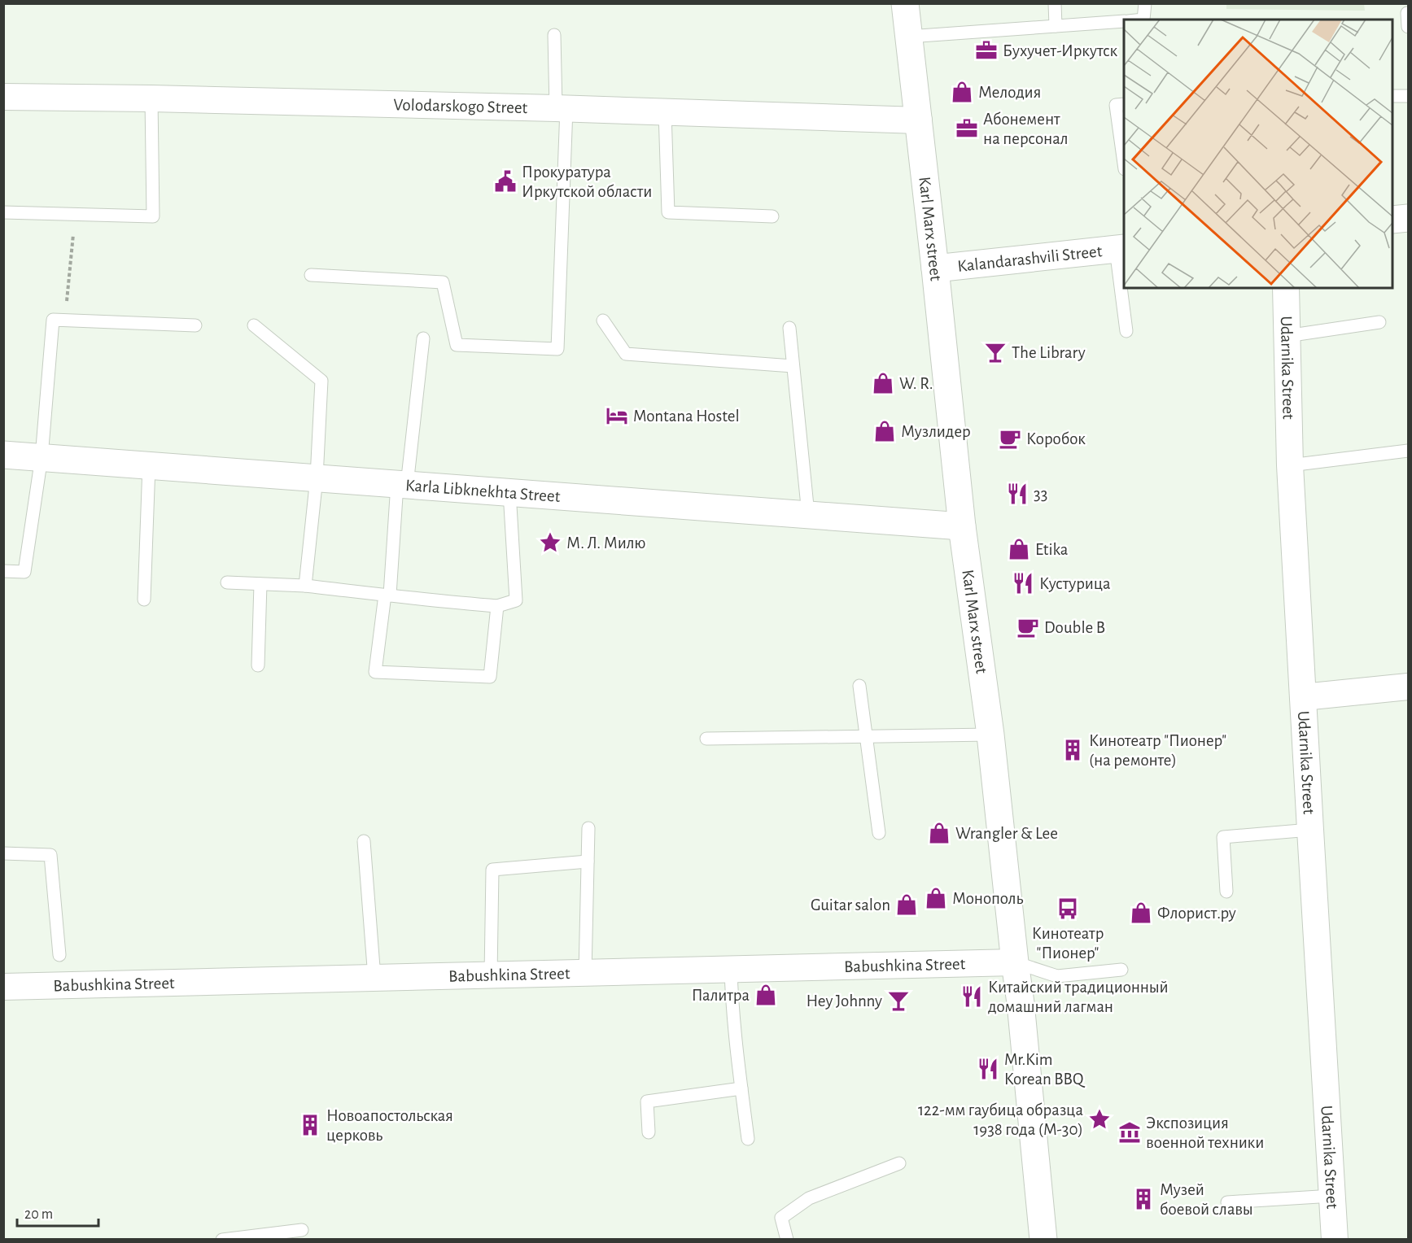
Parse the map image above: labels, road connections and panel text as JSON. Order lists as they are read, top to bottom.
{
  "streets": {
    "main road": ["Karl Marx street", "Kalandarashvili Street", "Karla Libknekhta Street"],
    "street": ["Volodarskogo Street", "Udarnika Street", "Babushkina Street"]
  },
  "crossings": [
    ["Volodarskogo Street", "Karl Marx street"],
    ["Karl Marx street", "Kalandarashvili Street"],
    ["Karl Marx street", "Karla Libknekhta Street"],
    ["Karl Marx street", "Babushkina Street"]
  ],
  "places": {
    "office": ["Бухучет-Иркутск", "Абонемент на персонал"],
    "shop": [
      "Мелодия",
      "W. R.",
      "Музлидер",
      "Etika",
      "Wrangler & Lee",
      "Монополь",
      "Guitar salon",
      "Флорист.ру",
      "Палитра"
    ],
    "public building": ["Прокуратура Иркутской области"],
    "bar": ["The Library", "Hey Johnny"],
    "hotel": ["Montana Hostel"],
    "cafe": ["Коробок", "Double B"],
    "restaurant": [
      "33",
      "Кустурица",
      "Китайский традиционный домашний лагман",
      "Mr.Kim Korean BBQ"
    ],
    "place": ["М. Л. Милю", "122-мм гаубица образца 1938 года (М-30)"],
    "building": ["Кинотеатр \"Пионер\" (на ремонте)", "Новоапостольская церковь", "Музей боевой славы"],
    "bus stop": ["Кинотеатр \"Пионер\""],
    "museum": ["Экспозиция военной техники"]
  },
  "scale_bar": "20 m"
}
